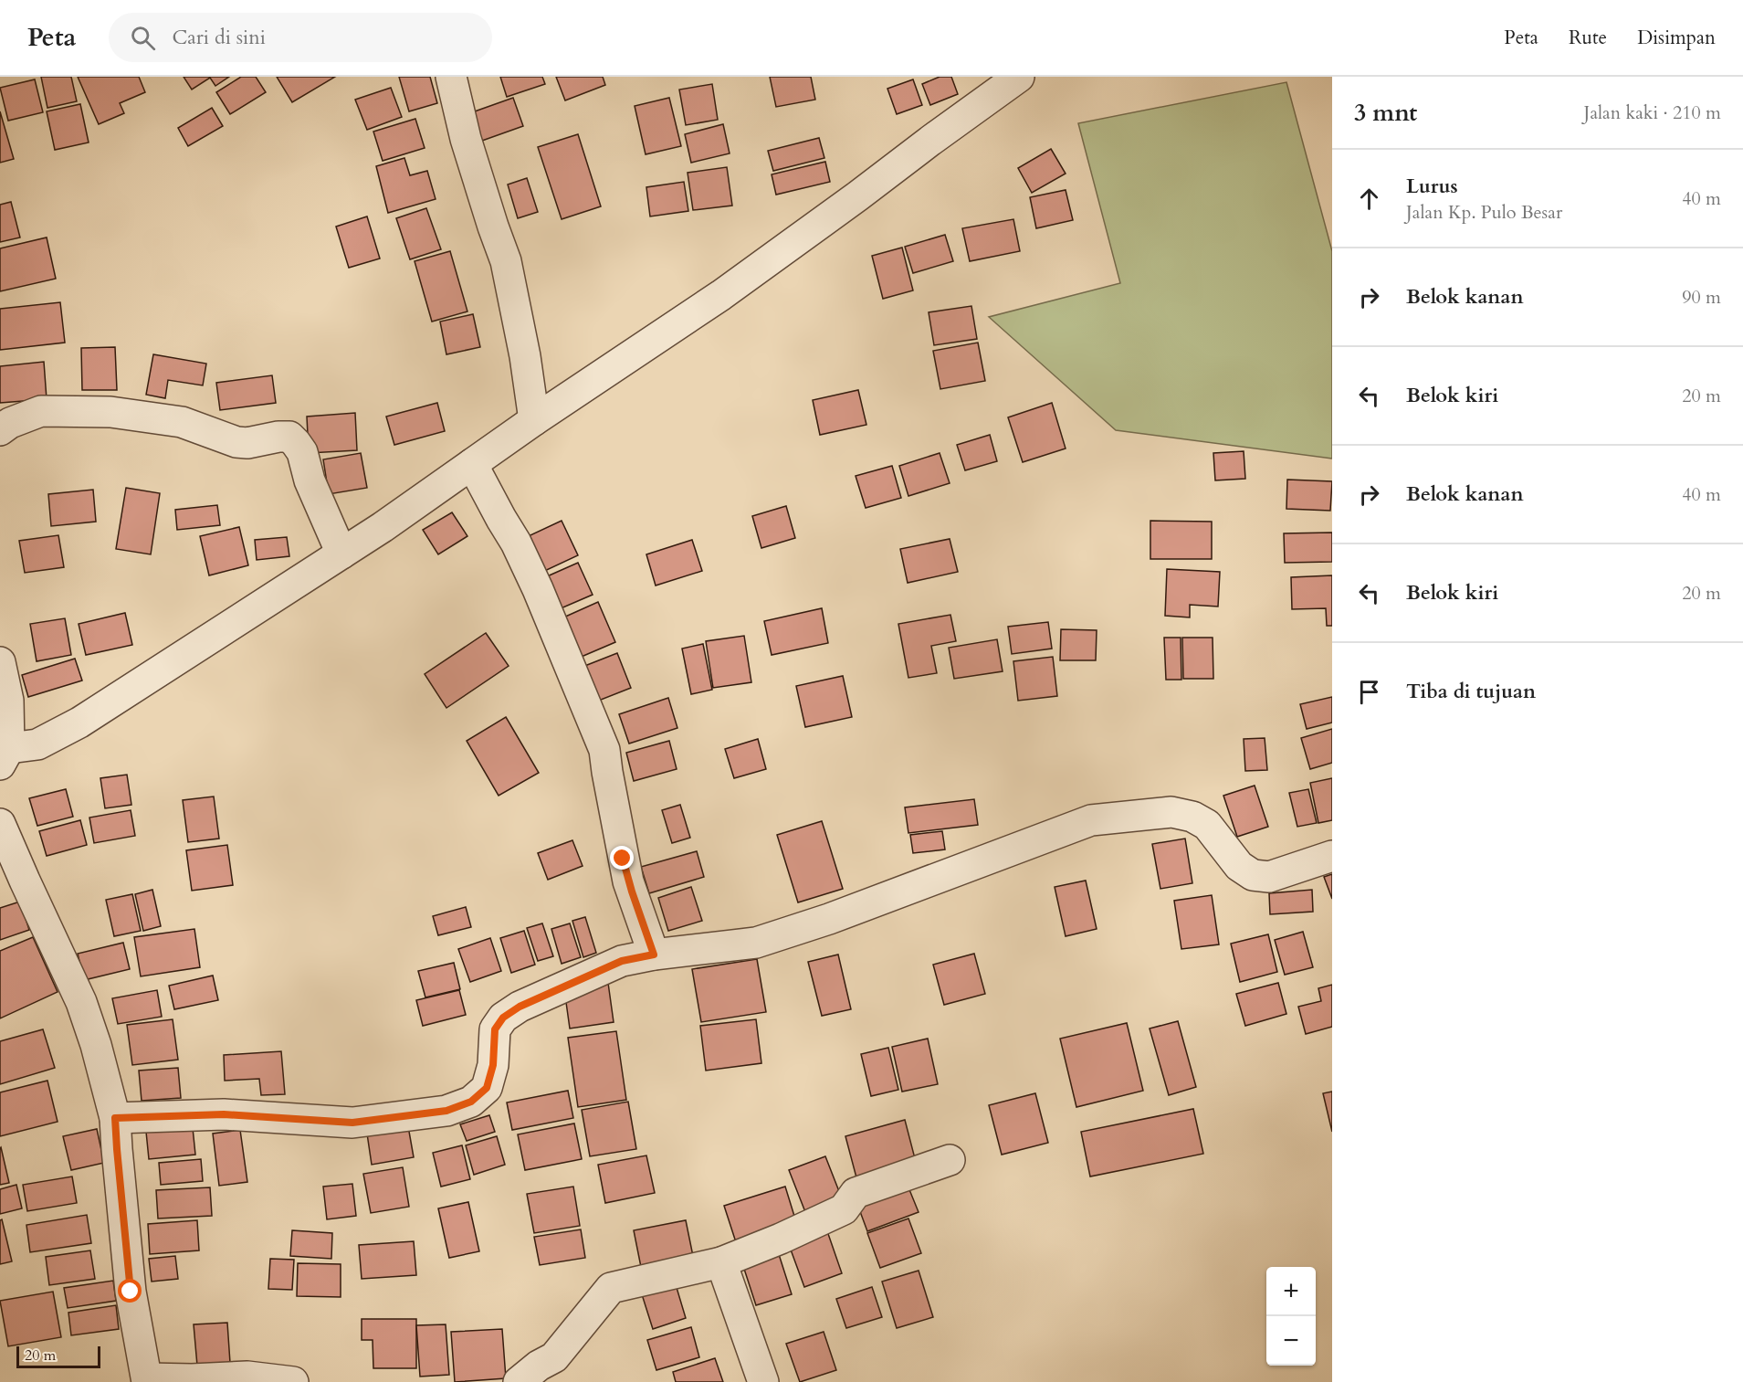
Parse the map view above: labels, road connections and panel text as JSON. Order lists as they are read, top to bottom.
{
  "scale_bar": "20 m",
  "page": {
    "header": "Peta",
    "search": "Cari di sini",
    "nav": ["Peta", "Rute", "Disimpan"],
    "heading": ["3 mnt", "Jalan kaki · 210 m"],
    "list": [
      ["Lurus", "Jalan Kp. Pulo Besar", "40 m"],
      ["Belok kanan", "90 m"],
      ["Belok kiri", "20 m"],
      ["Belok kanan", "40 m"],
      ["Belok kiri", "20 m"],
      "Tiba di tujuan"
    ],
    "map_buttons": ["+", "−"],
    "scale": "20 m"
  }
}
